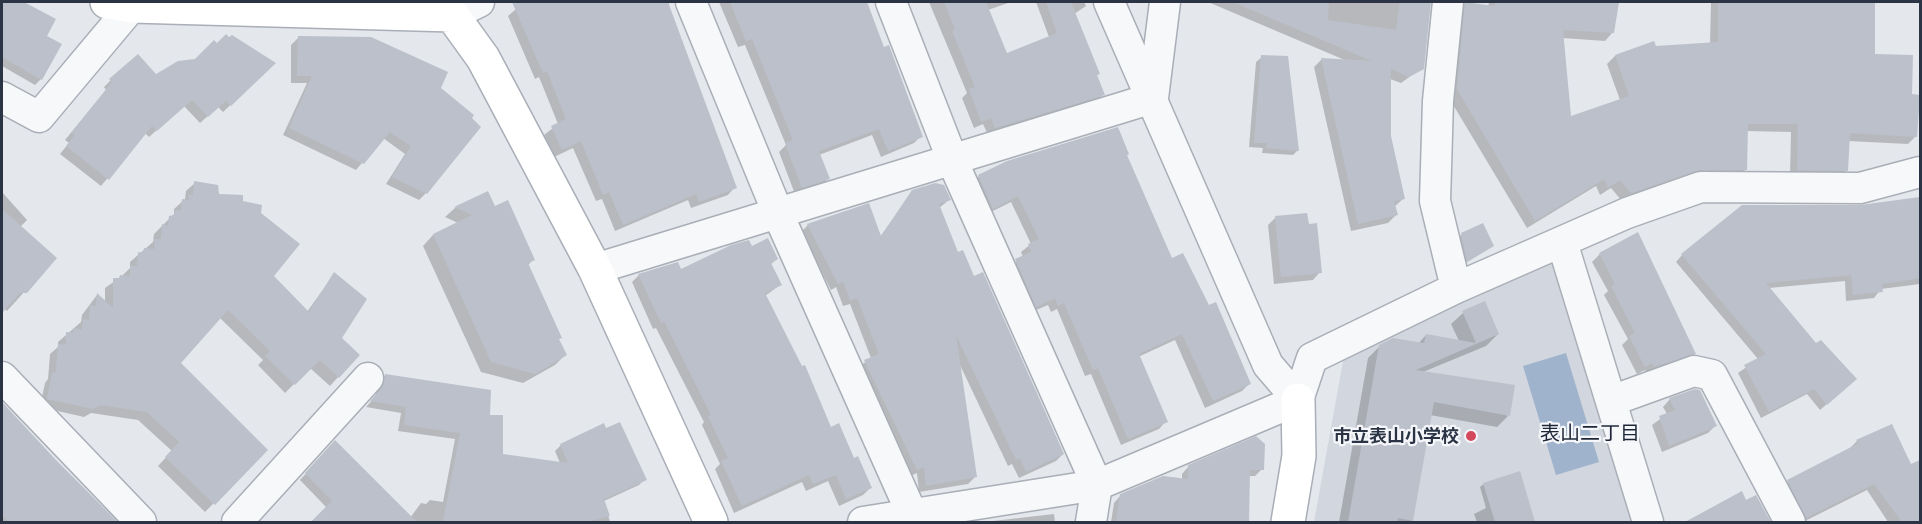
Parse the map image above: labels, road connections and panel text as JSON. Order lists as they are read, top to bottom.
{
  "districts": ["表山二丁目"],
  "places": ["市立表山小学校"]
}
